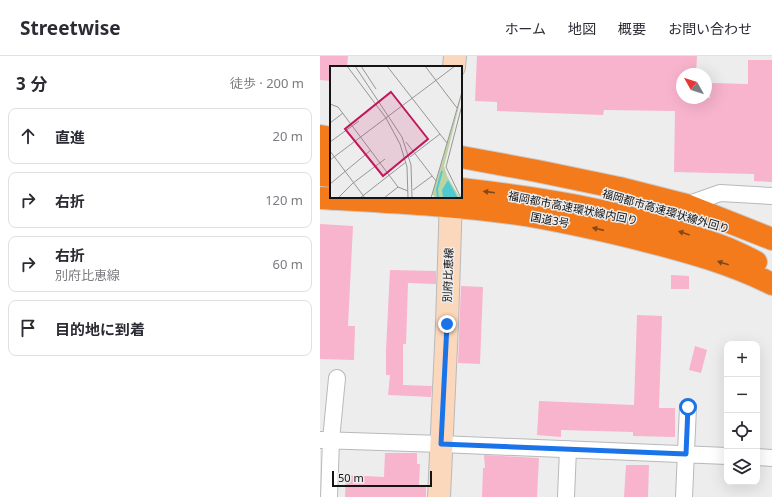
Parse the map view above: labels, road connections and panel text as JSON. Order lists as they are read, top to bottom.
{
  "streets": {
    "highway": ["福岡都市高速環状線内回り", "福岡都市高速環状線外回り", "国道3号"],
    "main road": ["別府比恵線"]
  },
  "scale_bar": "50 m",
  "north": "top left",
  "page": {
    "header": "Streetwise",
    "nav": [
      "ホーム",
      "地図",
      "概要",
      "お問い合わせ"
    ],
    "heading": ["3 分", "徒歩 · 200 m"],
    "list": [
      ["直進", "20 m"],
      ["右折", "120 m"],
      ["右折", "別府比恵線", "60 m"],
      "目的地に到着"
    ],
    "map_buttons": ["+", "−"],
    "scale": "50 m"
  }
}
